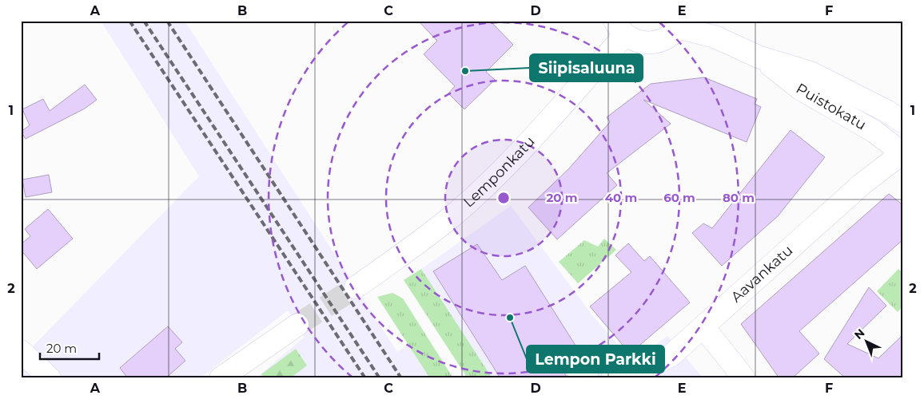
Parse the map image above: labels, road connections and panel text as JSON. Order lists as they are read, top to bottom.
{
  "streets": {
    "street": ["Puistokatu", "Lemponkatu", "Aavankatu"]
  },
  "crossings": [
    ["Puistokatu", "Aavankatu"]
  ],
  "places": ["Siipisaluuna", "Lempon Parkki"],
  "scale_bar": "20 m",
  "north": "top left",
  "grid": {
    "columns": [
      "A",
      "B",
      "C",
      "D",
      "E",
      "F"
    ],
    "rows": ["1", "2"]
  },
  "rings": [
    "20 m",
    "40 m",
    "60 m",
    "80 m"
  ]
}
